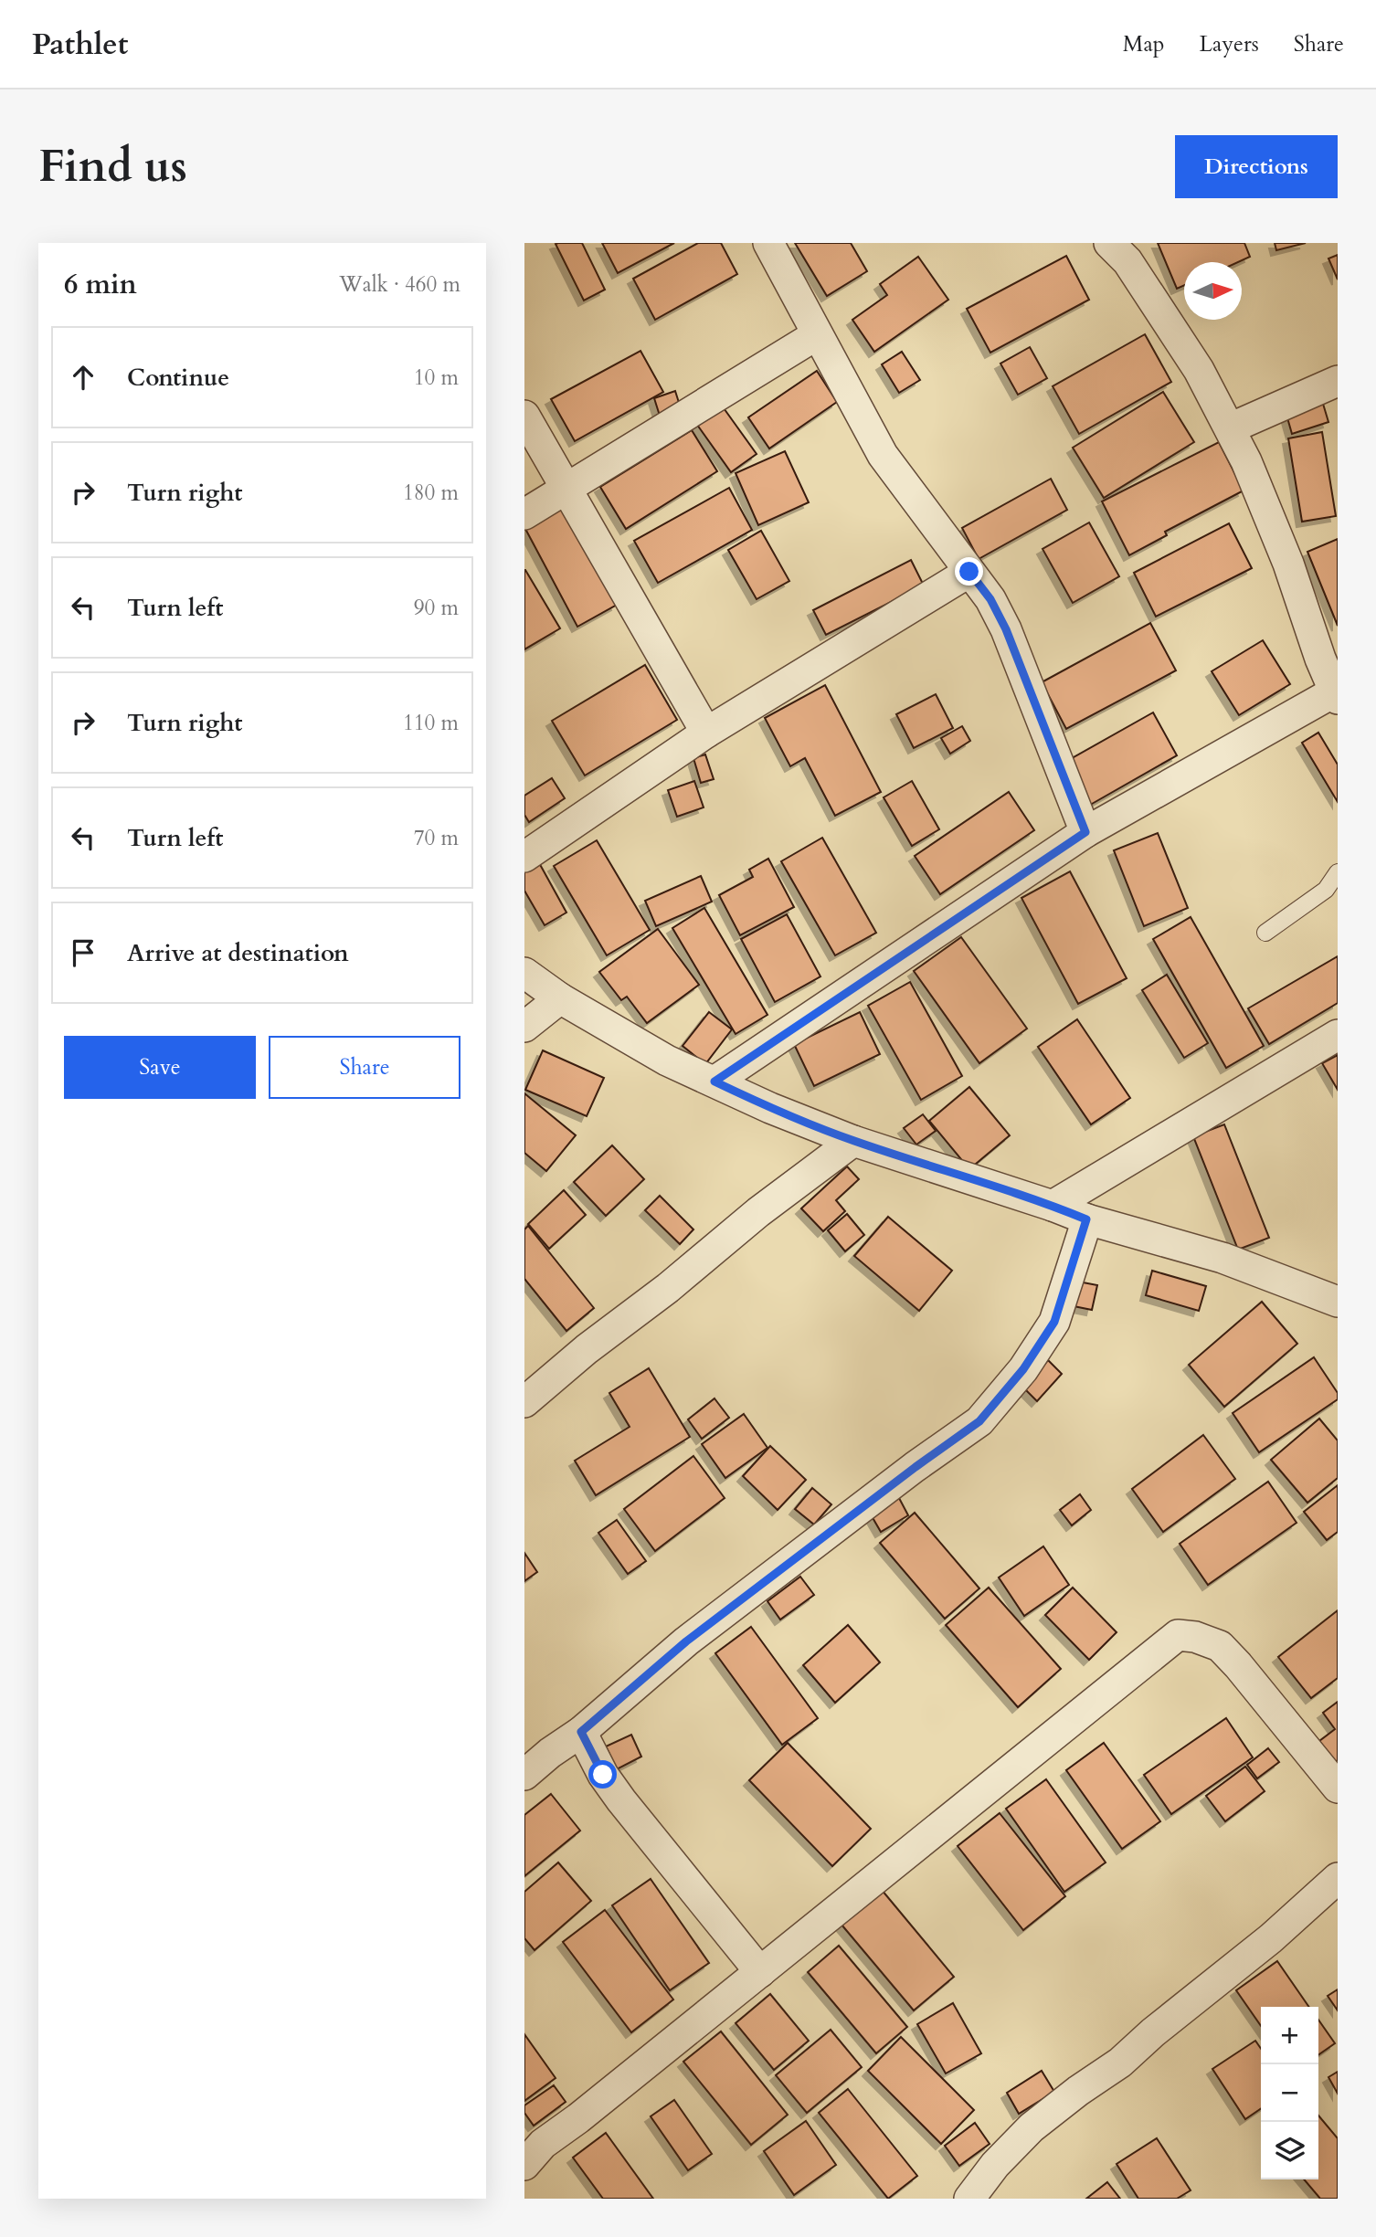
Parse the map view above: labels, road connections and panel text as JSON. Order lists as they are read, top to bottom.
{
  "north": "right",
  "page": {
    "header": "Pathlet",
    "nav": ["Map", "Layers", "Share"],
    "buttons": [
      "Directions",
      ["Save", "Share"]
    ],
    "title": "Find us",
    "heading": ["6 min", "Walk · 460 m"],
    "list": [
      ["Continue", "10 m"],
      ["Turn right", "180 m"],
      ["Turn left", "90 m"],
      ["Turn right", "110 m"],
      ["Turn left", "70 m"],
      "Arrive at destination"
    ],
    "map_buttons": ["+", "−"]
  }
}
